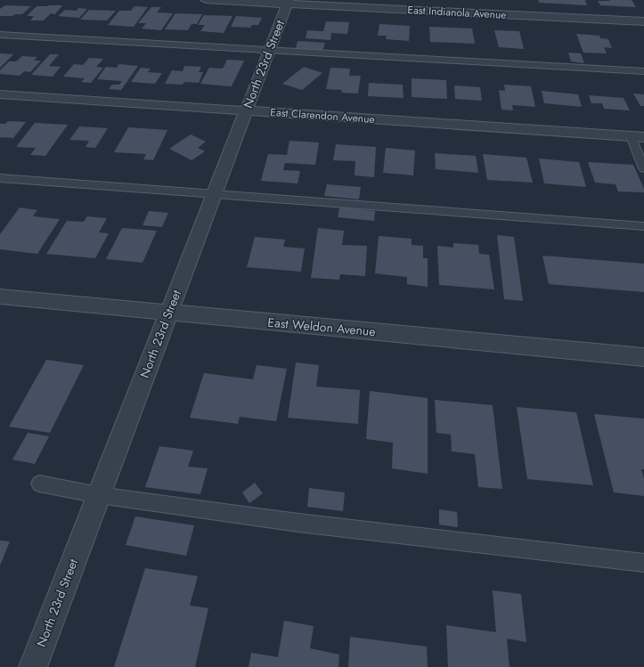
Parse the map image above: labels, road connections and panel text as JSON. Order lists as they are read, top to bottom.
{
  "streets": {
    "street": [
      "East Indianola Avenue",
      "North 23rd Street",
      "East Clarendon Avenue",
      "East Weldon Avenue"
    ]
  },
  "crossings": [
    ["East Indianola Avenue", "North 23rd Street"],
    ["North 23rd Street", "East Clarendon Avenue"],
    ["North 23rd Street", "East Weldon Avenue"]
  ]
}
